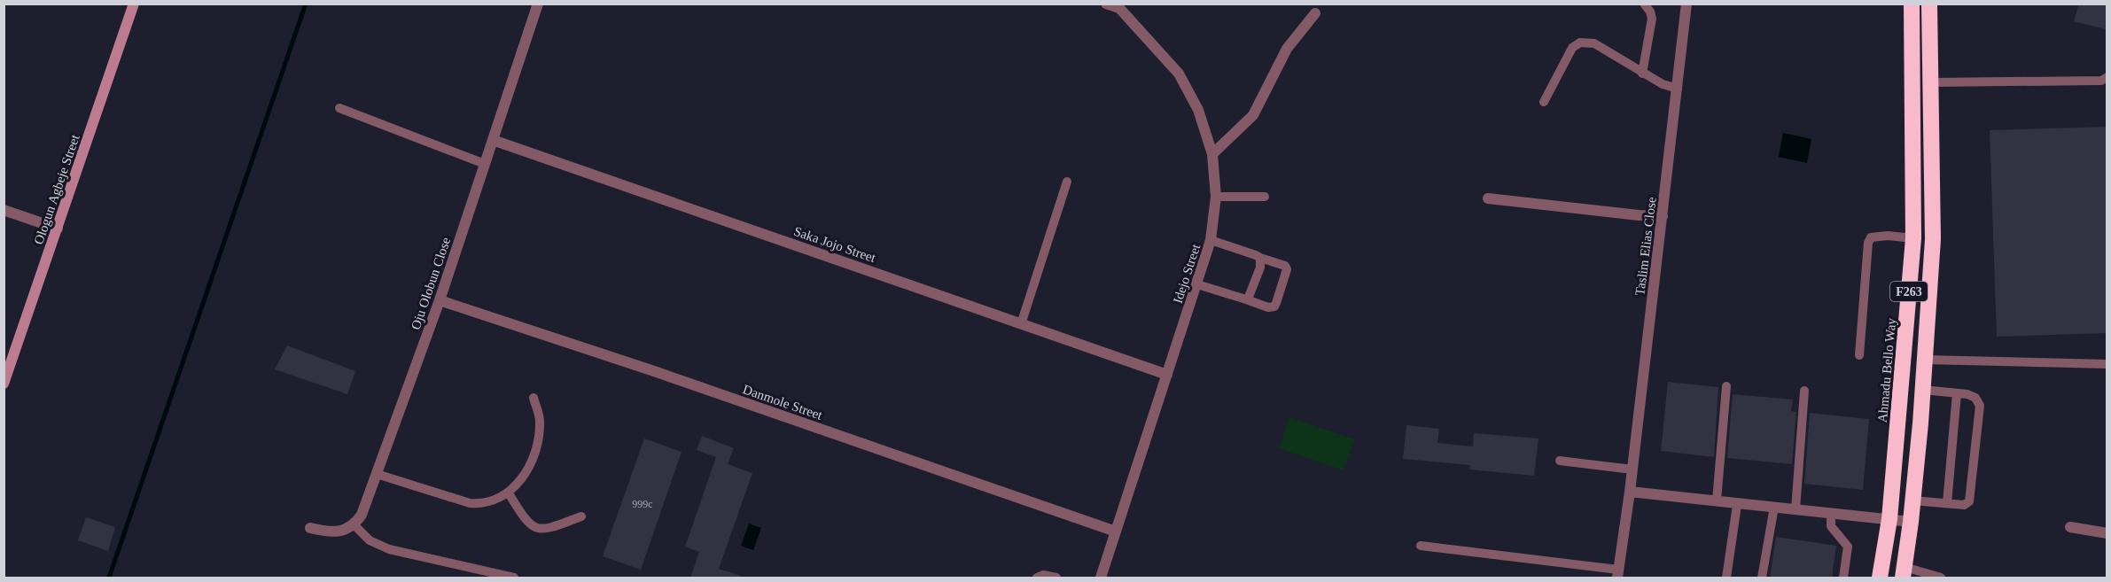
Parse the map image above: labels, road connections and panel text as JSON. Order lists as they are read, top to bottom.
{
  "streets": {
    "highway": ["F263", "Ahmadu Bello Way"],
    "street": [
      "Ologun Agbeje Street",
      "Saka Jojo Street",
      "Taslim Elias Close",
      "Idejo Street",
      "Oju Olobun Close",
      "Danmole Street"
    ]
  },
  "crossings": [
    ["Saka Jojo Street", "Idejo Street"],
    ["Saka Jojo Street", "Oju Olobun Close"],
    ["Idejo Street", "Danmole Street"],
    ["Oju Olobun Close", "Danmole Street"]
  ],
  "house_numbers": ["999c"]
}
